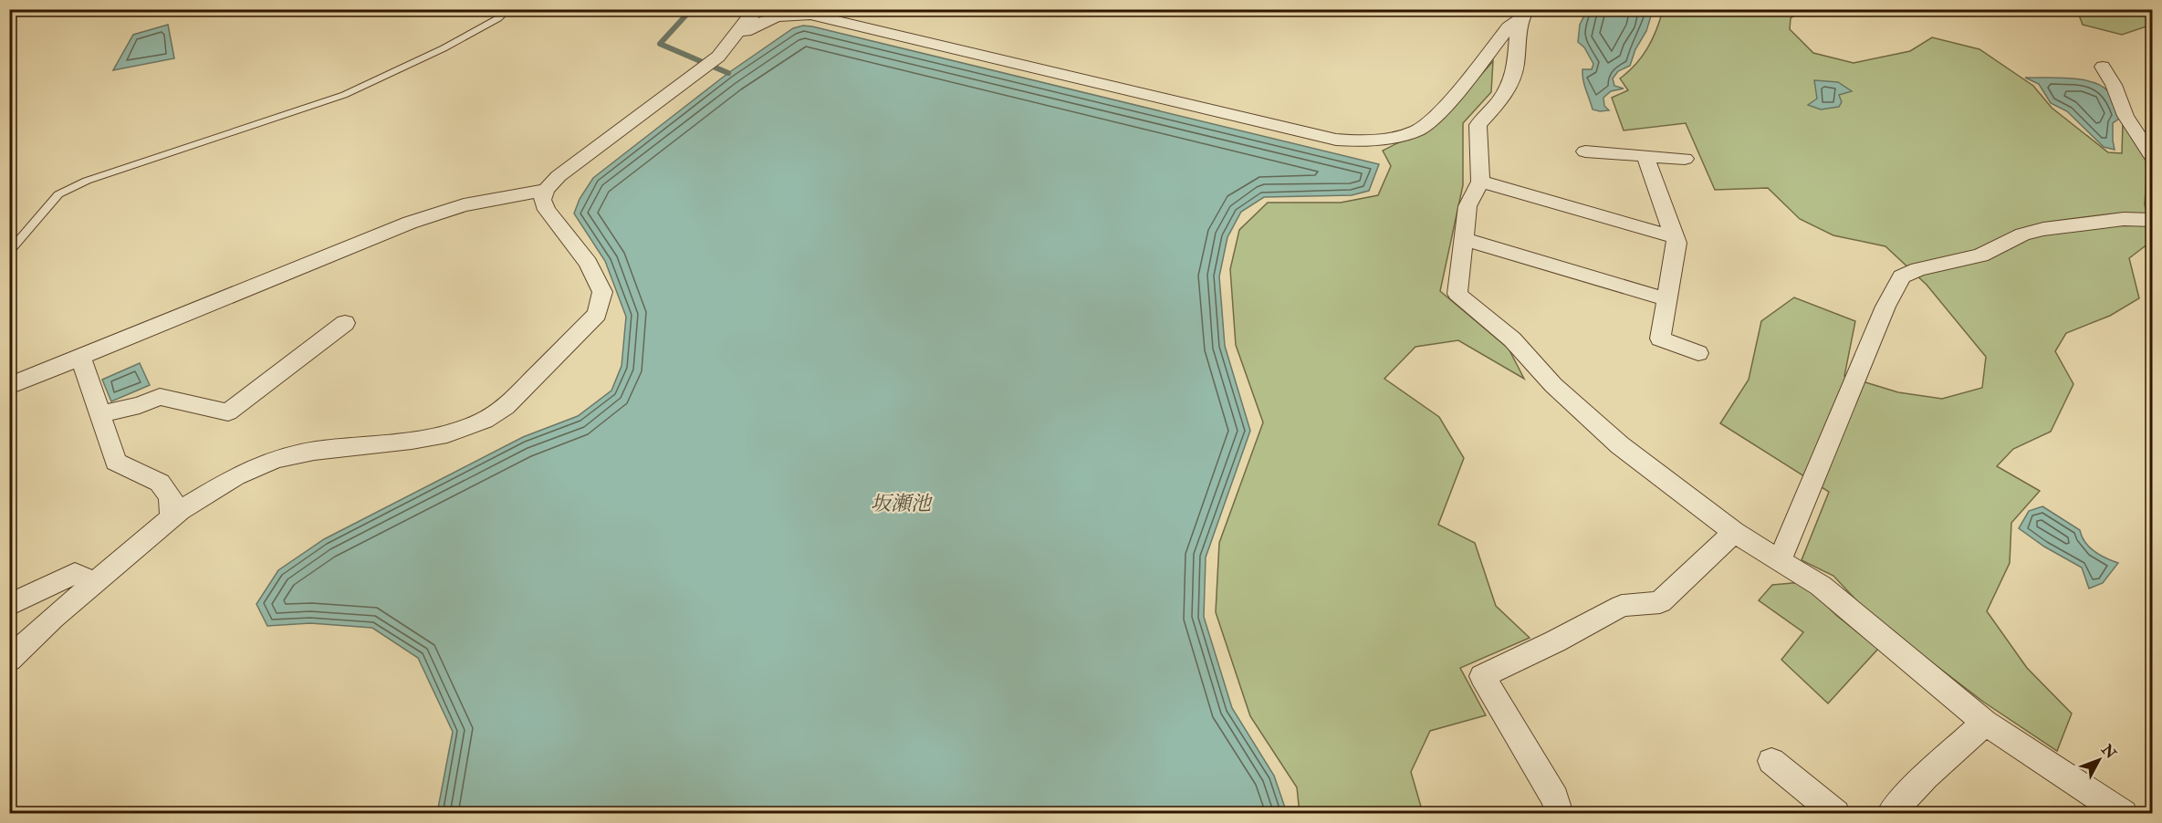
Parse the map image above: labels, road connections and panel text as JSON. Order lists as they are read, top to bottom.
{
  "water": ["坂瀬池"],
  "north": "top right"
}
